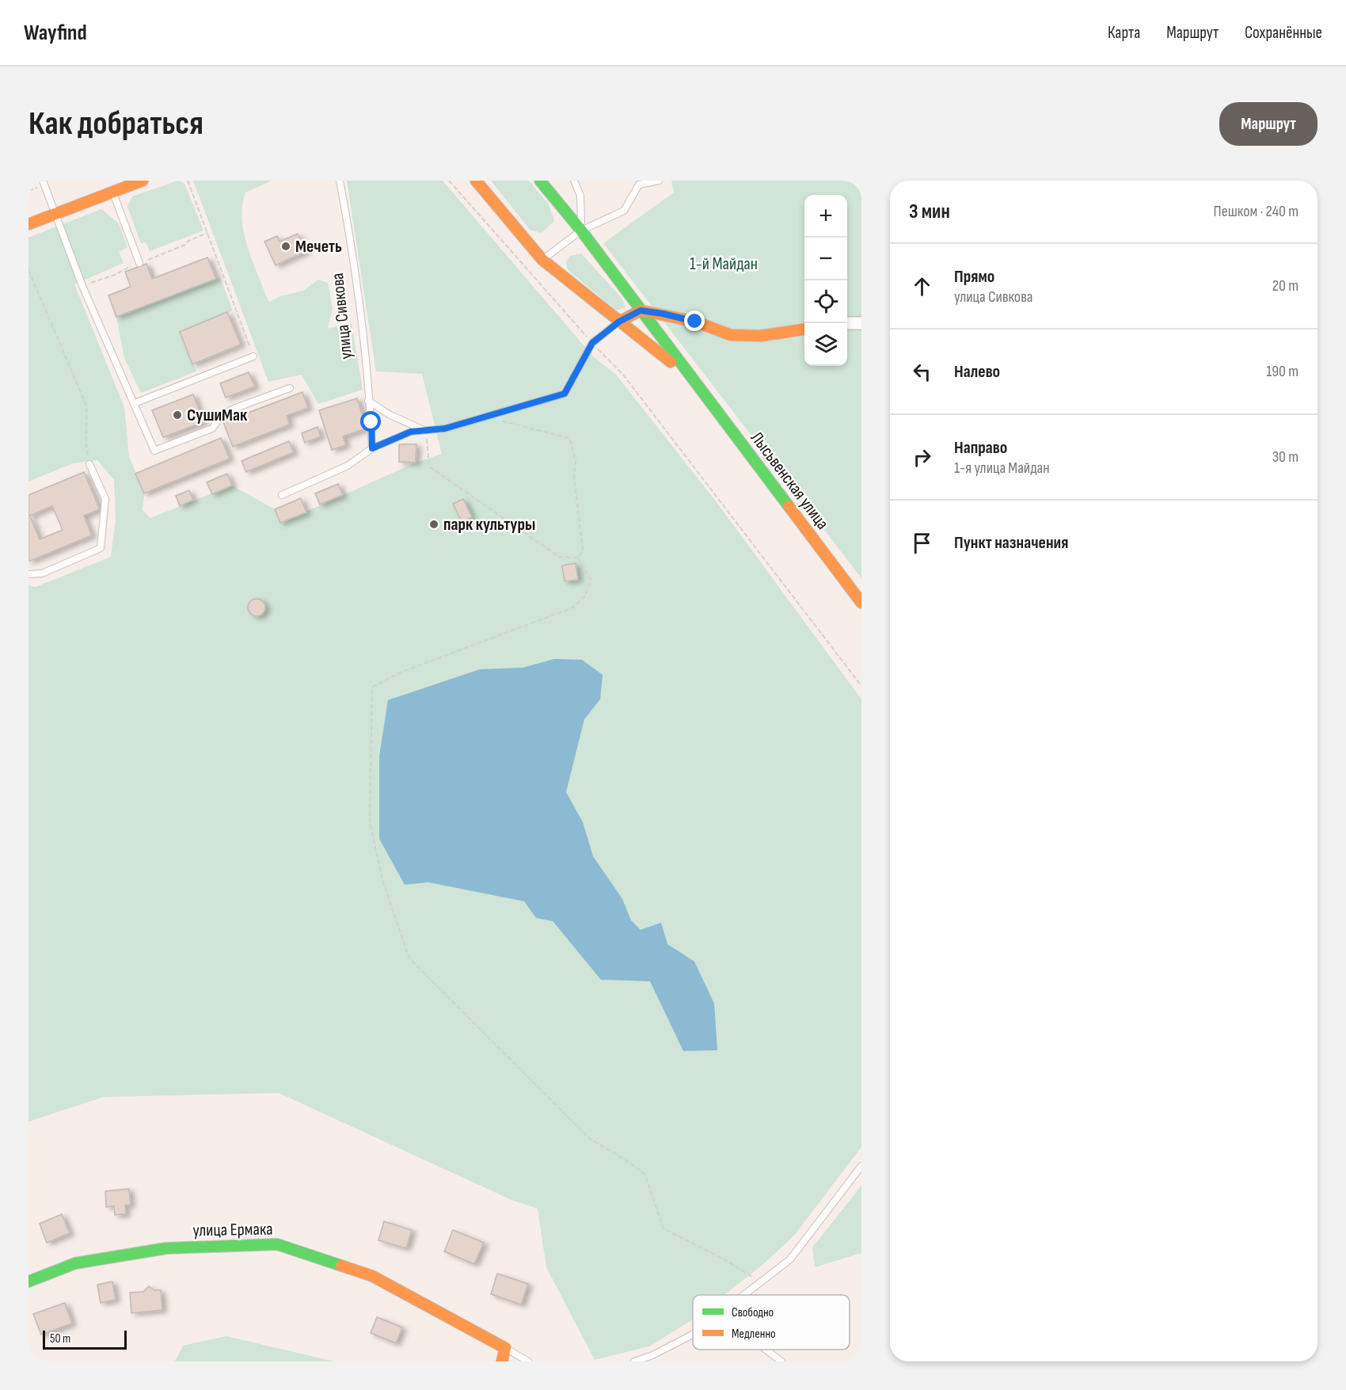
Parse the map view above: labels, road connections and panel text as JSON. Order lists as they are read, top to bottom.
{
  "streets": {
    "street": ["Лысьвенская улица", "улица Ермака"],
    "lane": ["улица Сивкова"]
  },
  "parks": ["1-й Майдан"],
  "places": ["Мечеть", "СушиМак", "парк культуры"],
  "legend": ["Свободно", "Медленно"],
  "scale_bar": "50 m",
  "page": {
    "header": "Wayfind",
    "nav": ["Карта", "Маршрут", "Сохранённые"],
    "buttons": "Маршрут",
    "title": "Как добраться",
    "heading": ["3 мин", "Пешком · 240 m"],
    "map_buttons": ["+", "−"],
    "list": [
      ["Прямо", "улица Сивкова", "20 m"],
      ["Налево", "190 m"],
      ["Направо", "1-я улица Майдан", "30 m"],
      "Пункт назначения"
    ],
    "scale": "50 m"
  }
}
